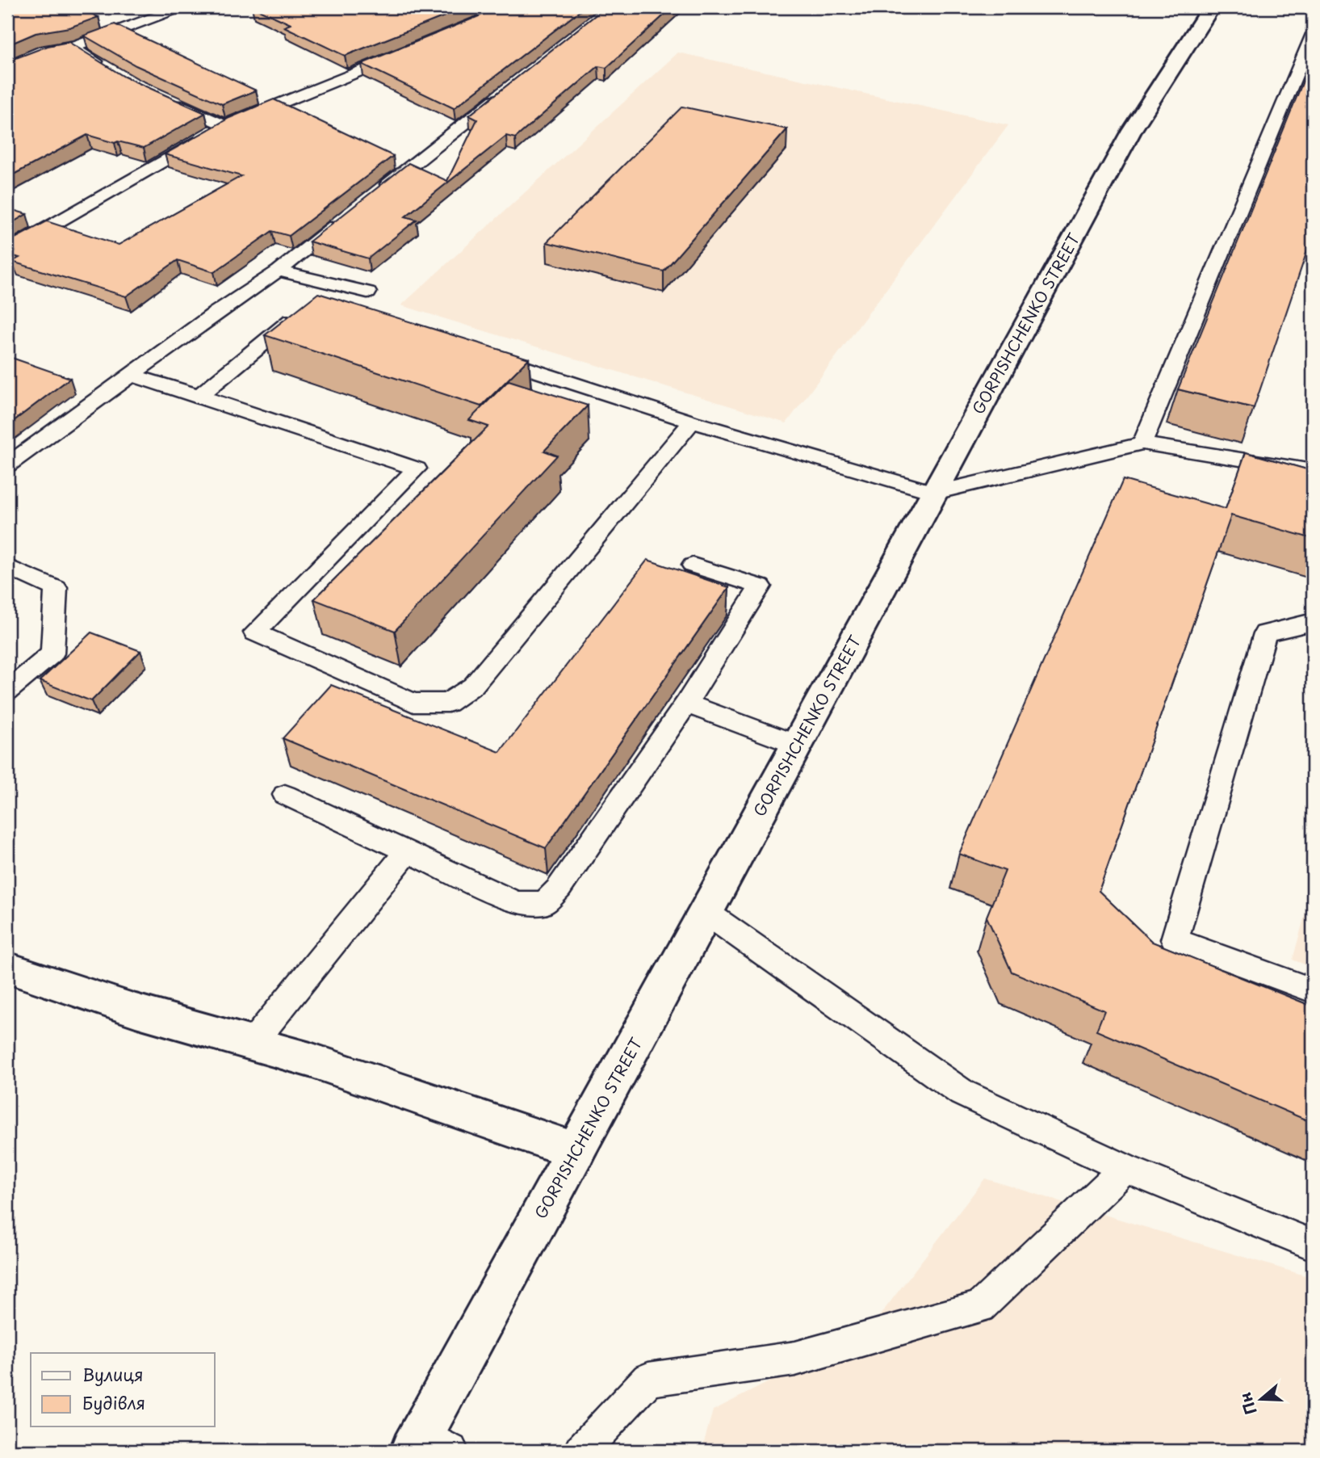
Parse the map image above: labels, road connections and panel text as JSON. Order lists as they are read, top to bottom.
{
  "streets": {
    "main road": ["GORPISHCHENKO STREET"]
  },
  "legend": ["Вулиця", "Будівля"],
  "north": "left"
}
